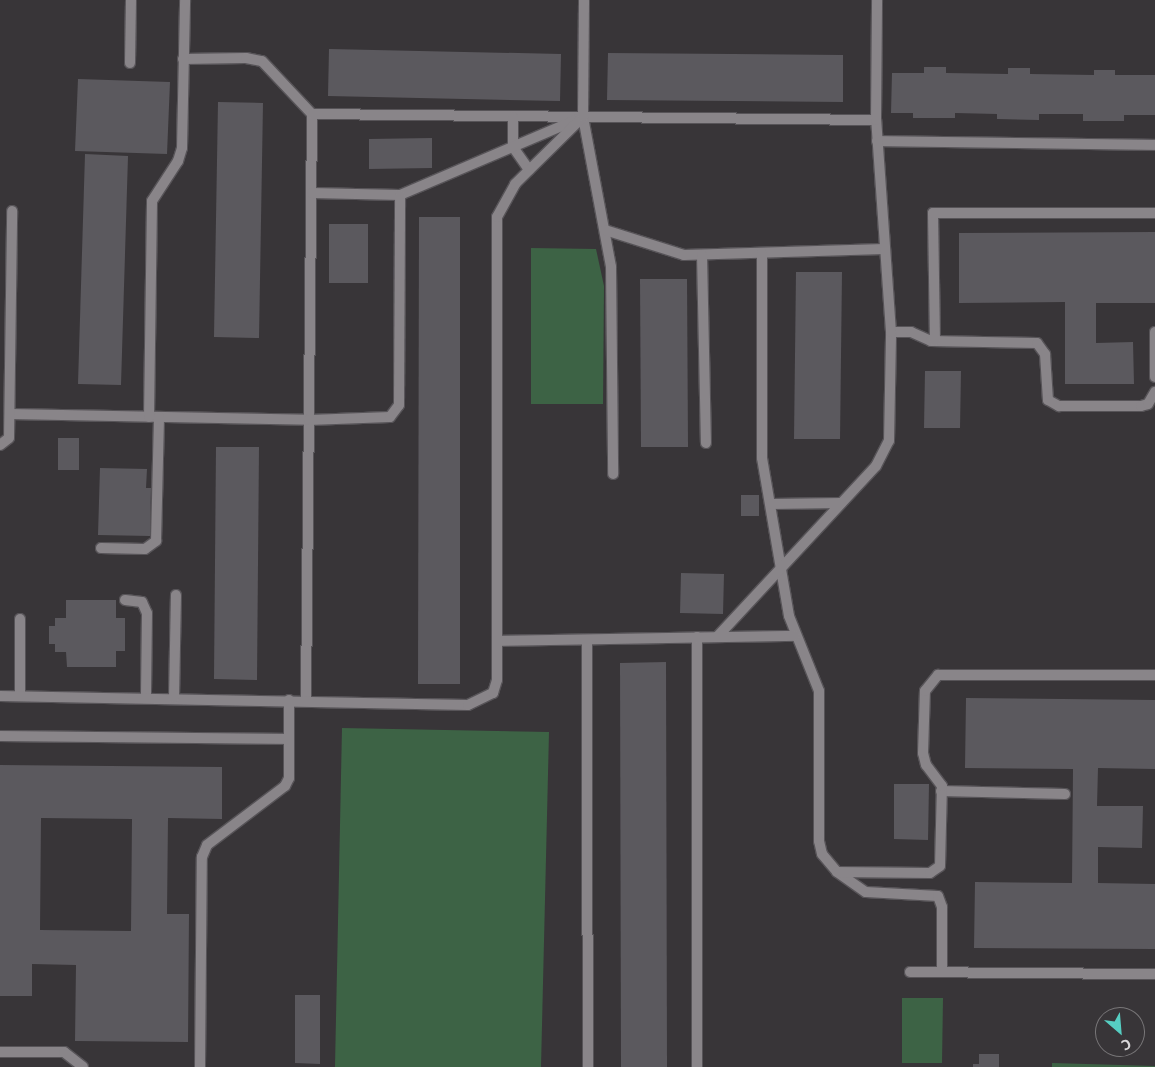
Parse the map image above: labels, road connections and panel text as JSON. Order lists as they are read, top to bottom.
{
  "north": "bottom right"
}
